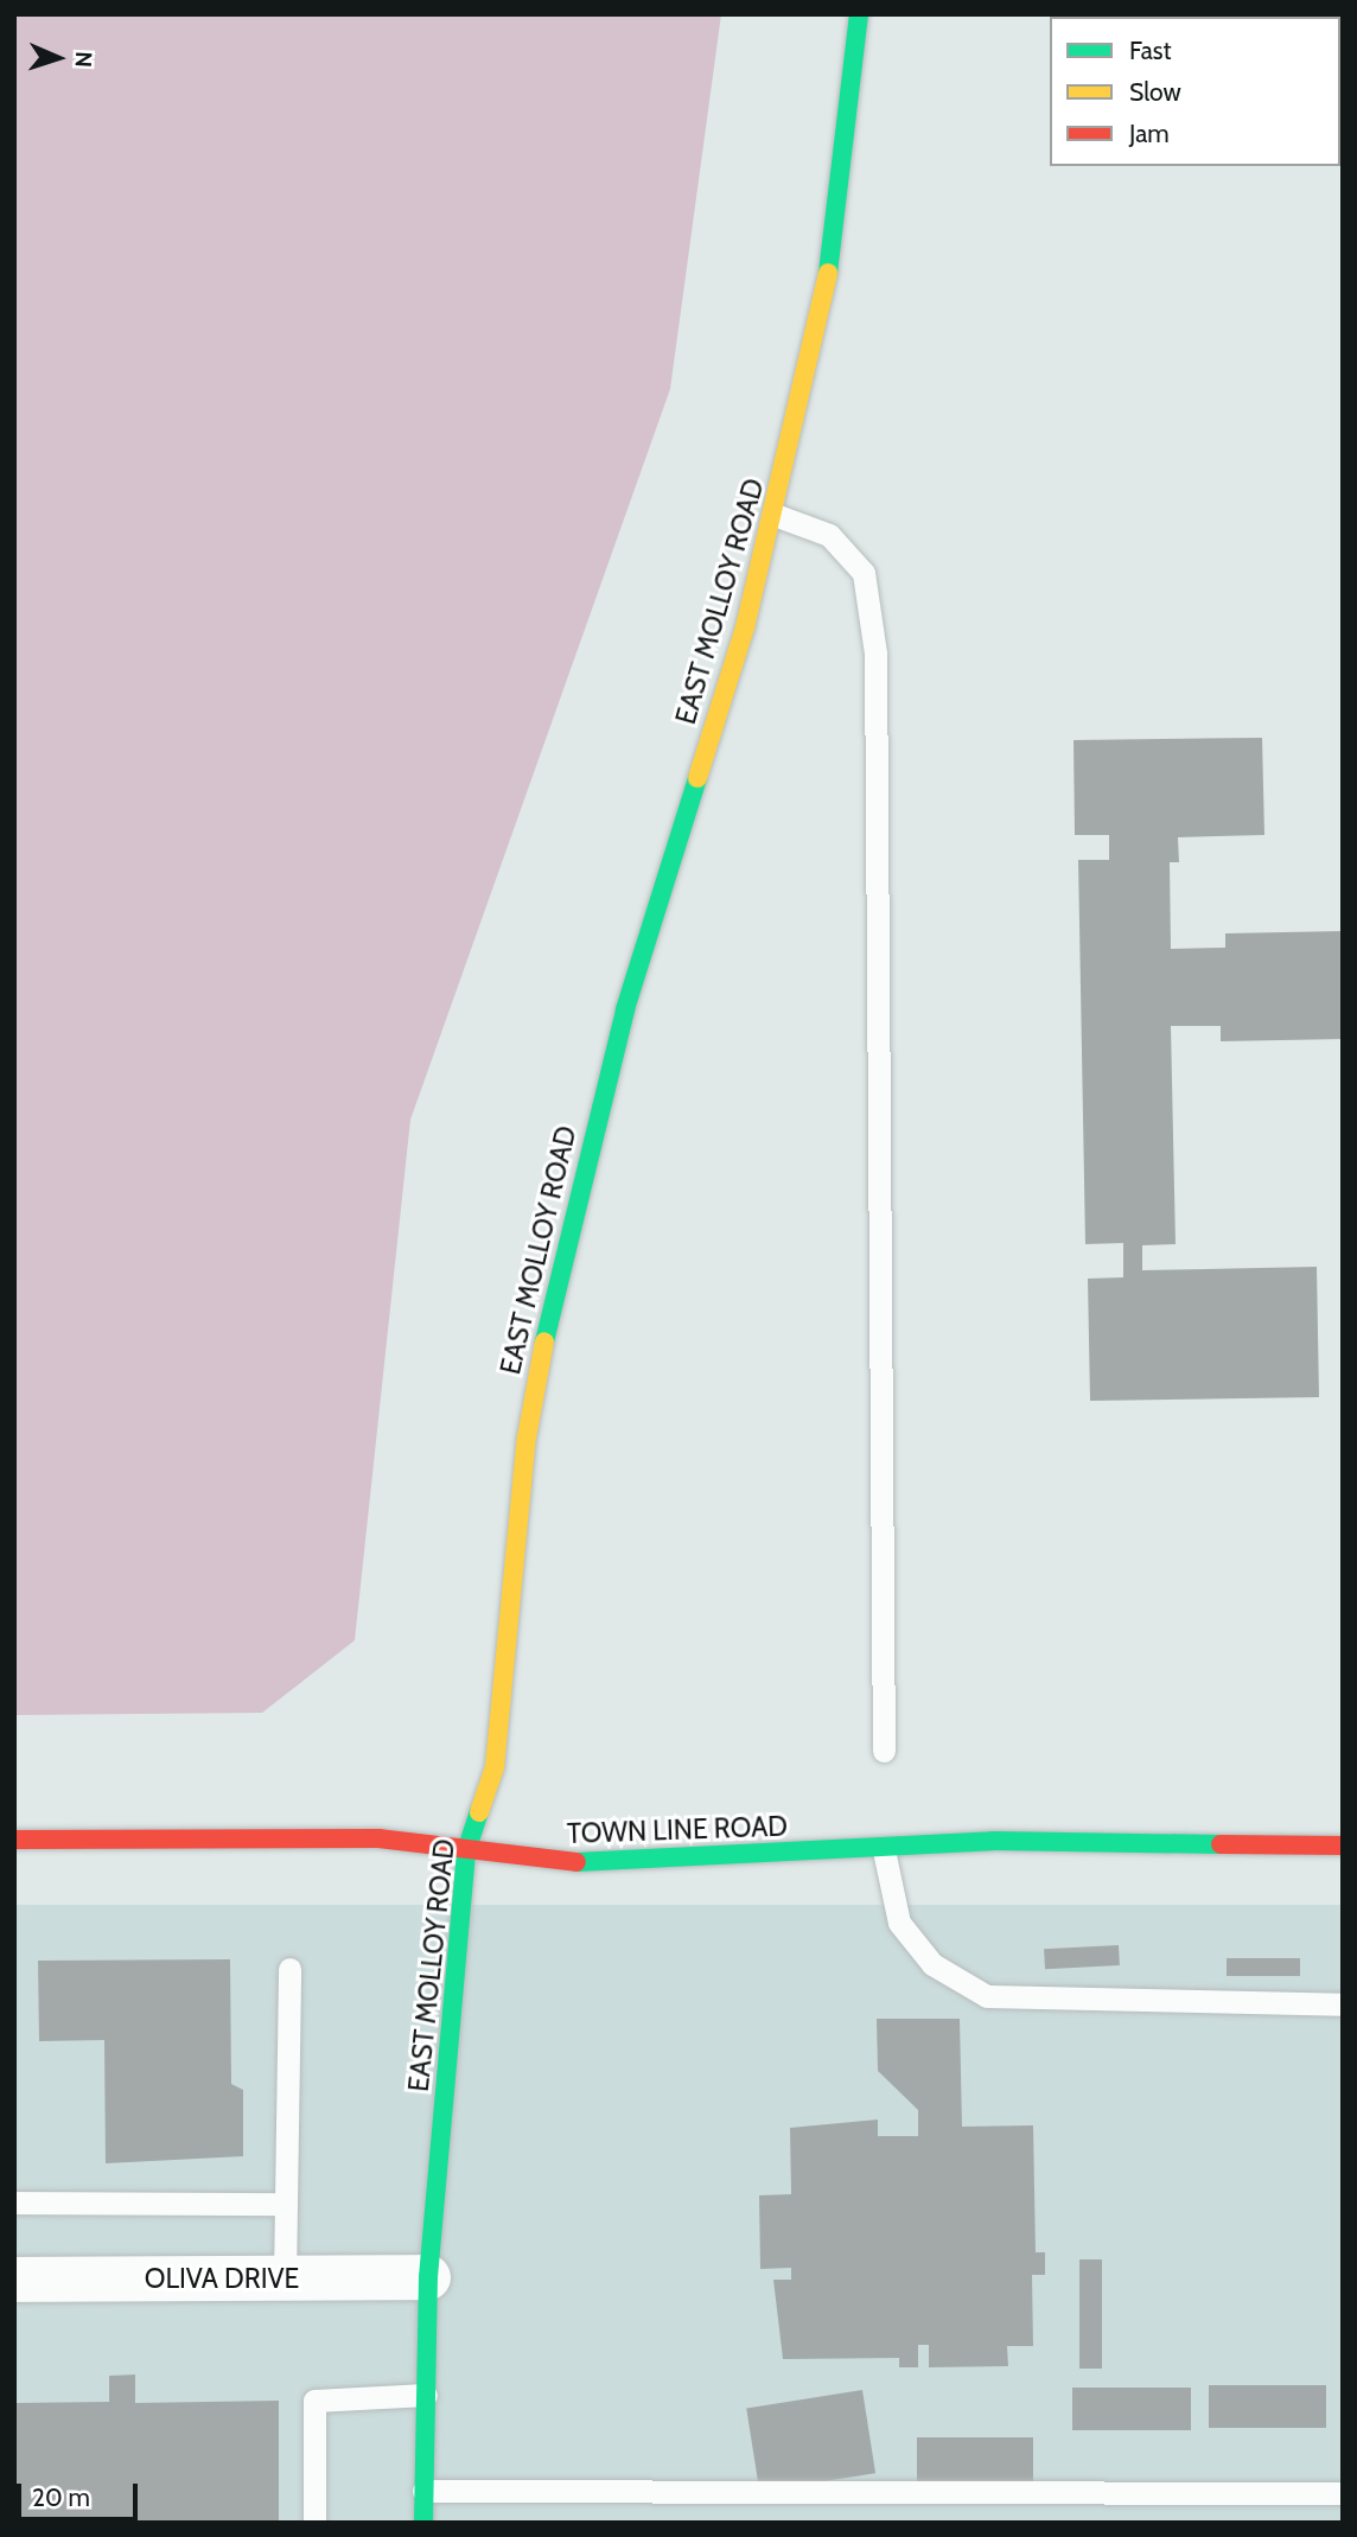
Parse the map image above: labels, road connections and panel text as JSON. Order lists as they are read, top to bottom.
{
  "streets": {
    "street": ["EAST MOLLOY ROAD", "TOWN LINE ROAD", "OLIVA DRIVE"]
  },
  "crossings": [
    ["EAST MOLLOY ROAD", "TOWN LINE ROAD"],
    ["EAST MOLLOY ROAD", "OLIVA DRIVE"]
  ],
  "legend": ["Fast", "Slow", "Jam"],
  "scale_bar": "20 m",
  "north": "right"
}
